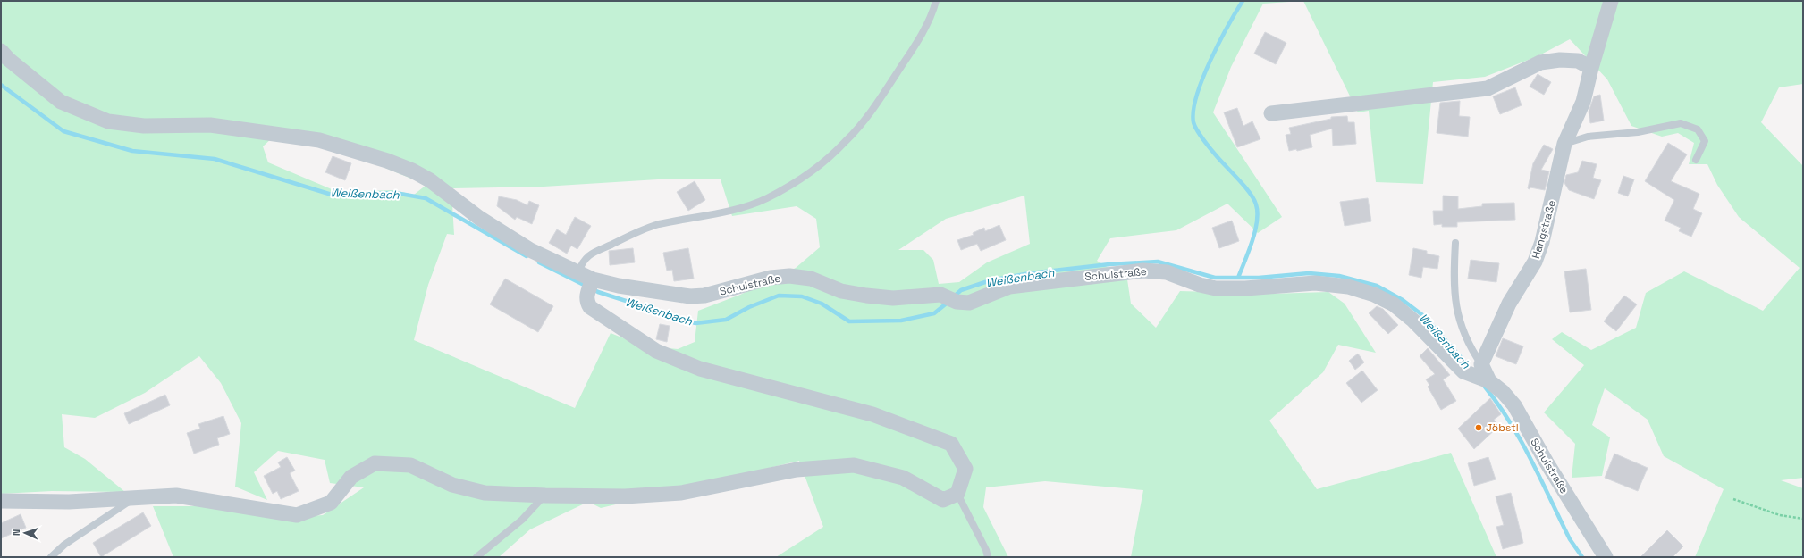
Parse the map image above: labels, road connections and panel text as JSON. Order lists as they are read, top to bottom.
{
  "streets": {
    "street": ["Hangstraße", "Schulstraße"]
  },
  "crossings": [
    ["Hangstraße", "Schulstraße"]
  ],
  "water": ["Weißenbach"],
  "places": ["Jöbstl"],
  "north": "left"
}
